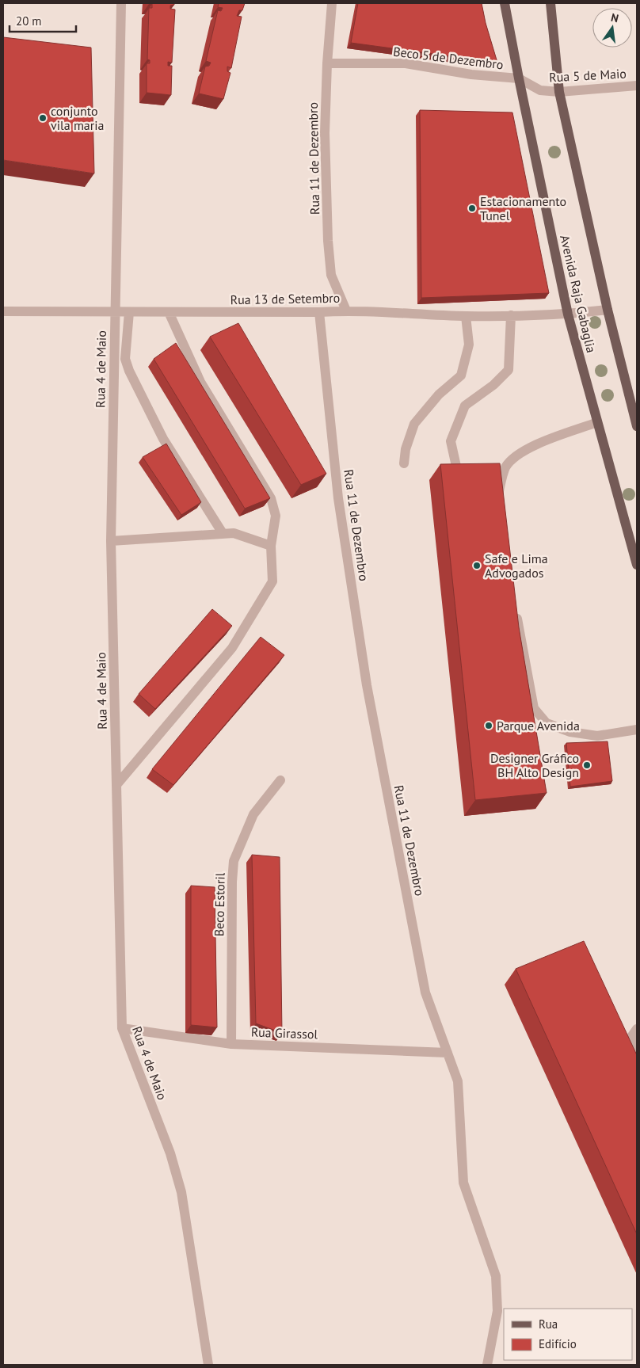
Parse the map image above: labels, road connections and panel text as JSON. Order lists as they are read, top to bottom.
{
  "streets": {
    "main road": ["Avenida Raja Gabaglia"],
    "street": [
      "Beco 5 de Dezembro",
      "Rua 5 de Maio",
      "Rua 11 de Dezembro",
      "Rua 13 de Setembro",
      "Rua 4 de Maio",
      "Beco Estoril",
      "Rua Girassol"
    ]
  },
  "crossings": [
    ["Beco 5 de Dezembro", "Rua 5 de Maio"],
    ["Beco 5 de Dezembro", "Rua 11 de Dezembro"],
    ["Beco 5 de Dezembro", "Avenida Raja Gabaglia"],
    ["Rua 5 de Maio", "Avenida Raja Gabaglia"],
    ["Rua 11 de Dezembro", "Rua 13 de Setembro"],
    ["Rua 11 de Dezembro", "Rua Girassol"],
    ["Avenida Raja Gabaglia", "Rua 13 de Setembro"],
    ["Rua 13 de Setembro", "Rua 4 de Maio"],
    ["Rua 4 de Maio", "Rua Girassol"],
    ["Beco Estoril", "Rua Girassol"]
  ],
  "places": [
    "conjunto vila maria",
    "Estacionamento Tunel",
    "Safe e Lima Advogados",
    "Parque Avenida",
    "Designer Gráfico BH Alto Design"
  ],
  "legend": ["Rua", "Edifício"],
  "scale_bar": "20 m",
  "north": "top"
}
